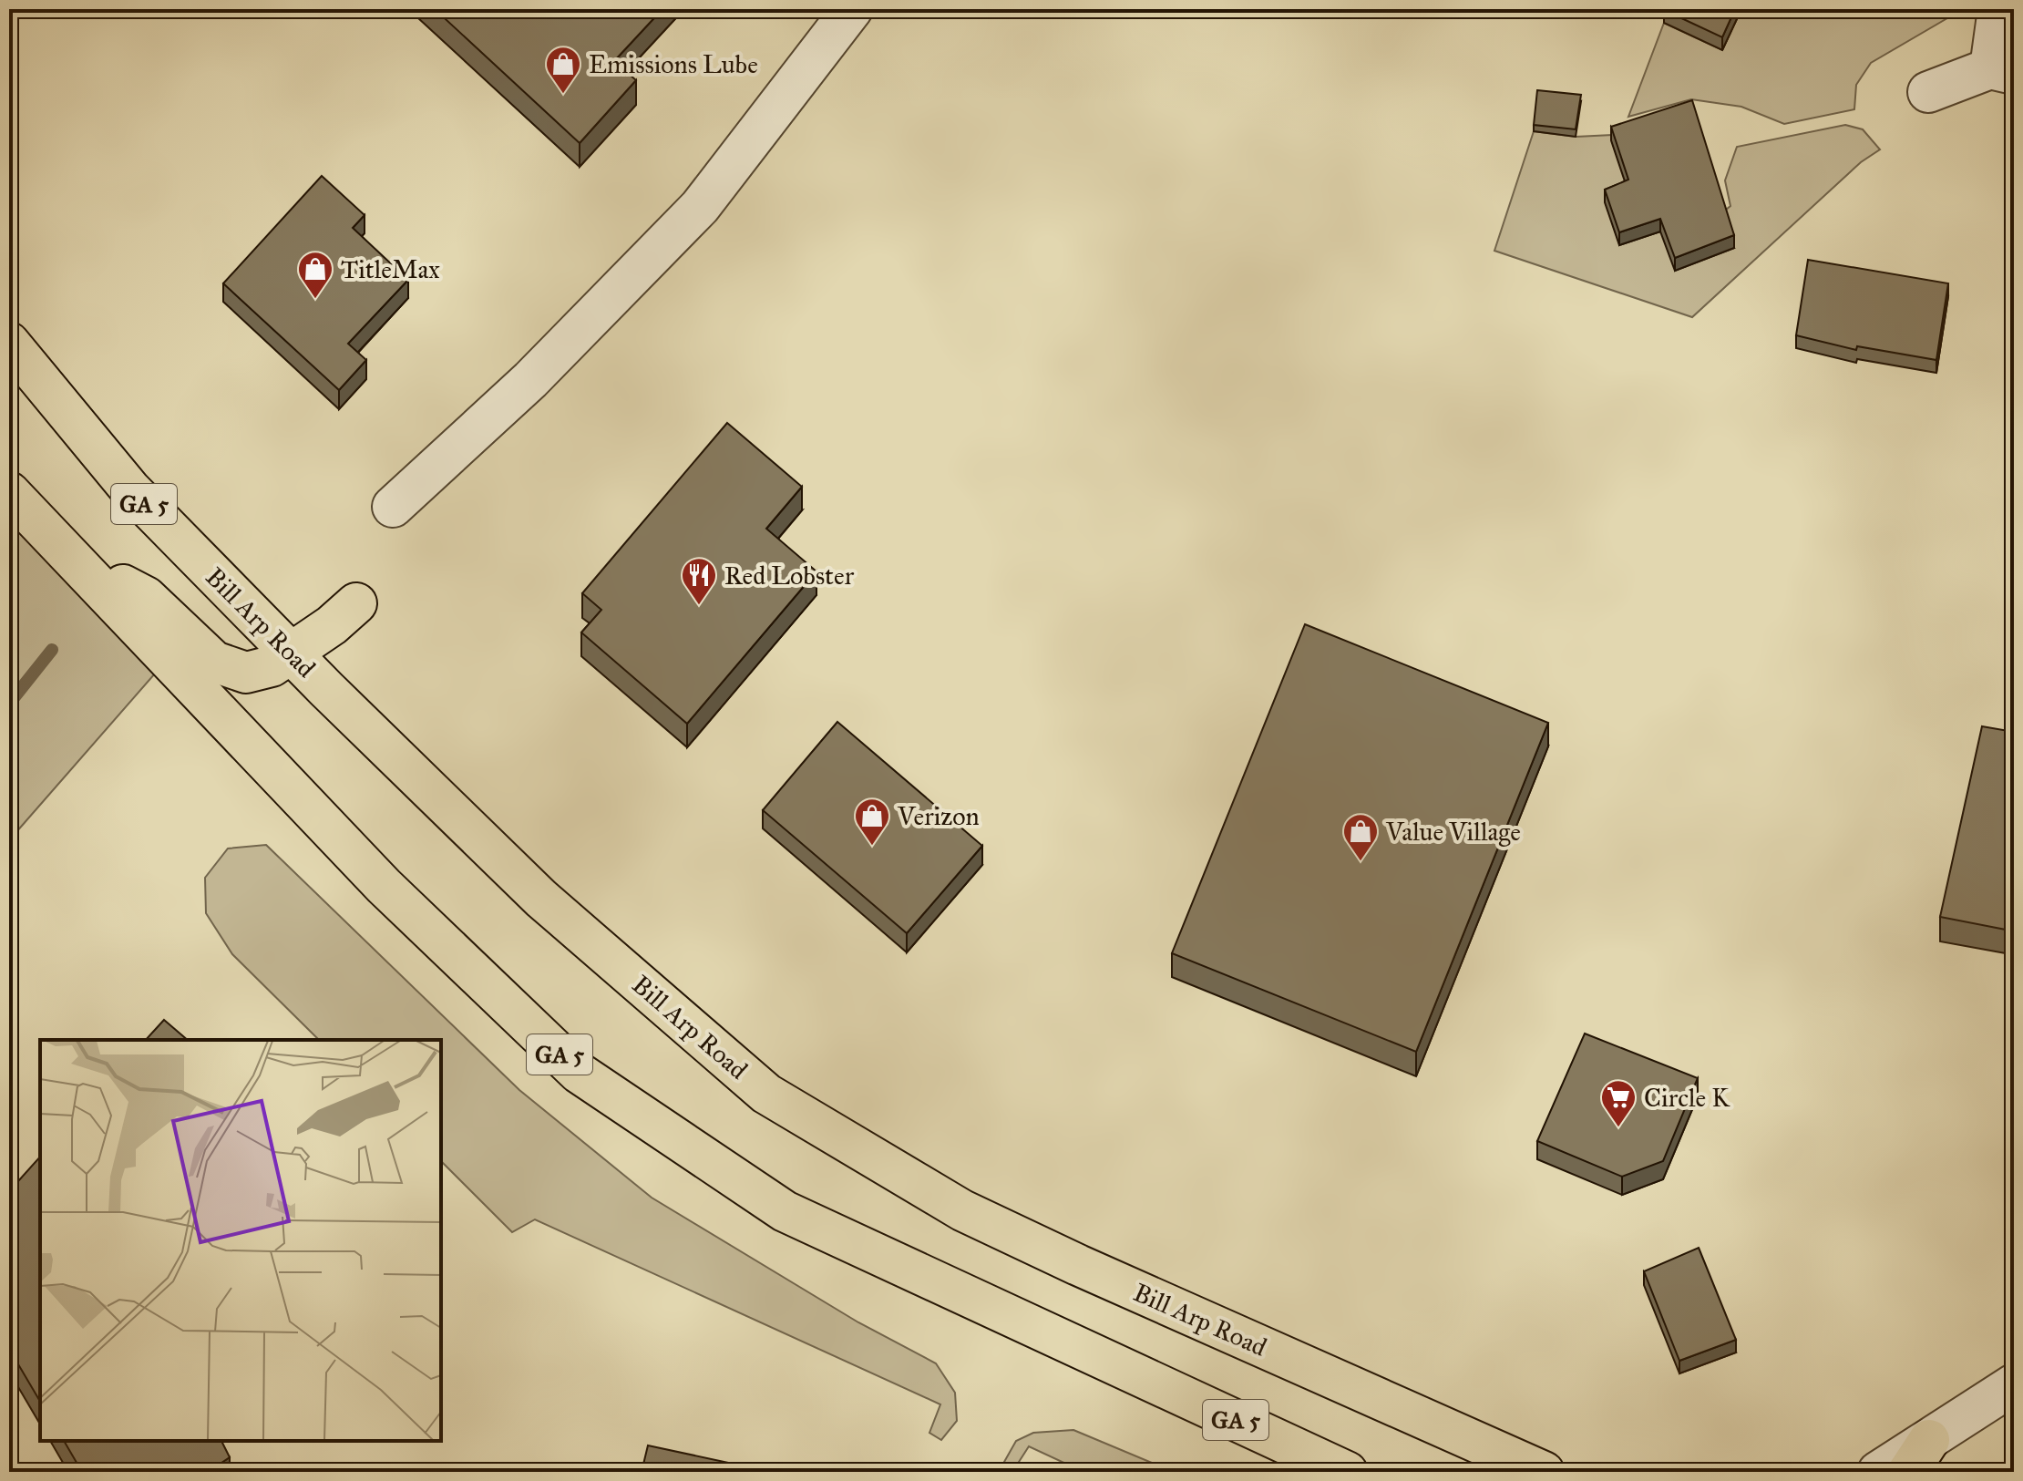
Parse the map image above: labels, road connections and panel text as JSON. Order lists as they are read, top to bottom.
{
  "streets": {
    "main road": ["GA 5", "Bill Arp Road"]
  },
  "places": {
    "shop": [
      "Emissions Lube",
      "TitleMax",
      "Verizon",
      "Value Village"
    ],
    "restaurant": ["Red Lobster"],
    "supermarket": ["Circle K"]
  }
}
